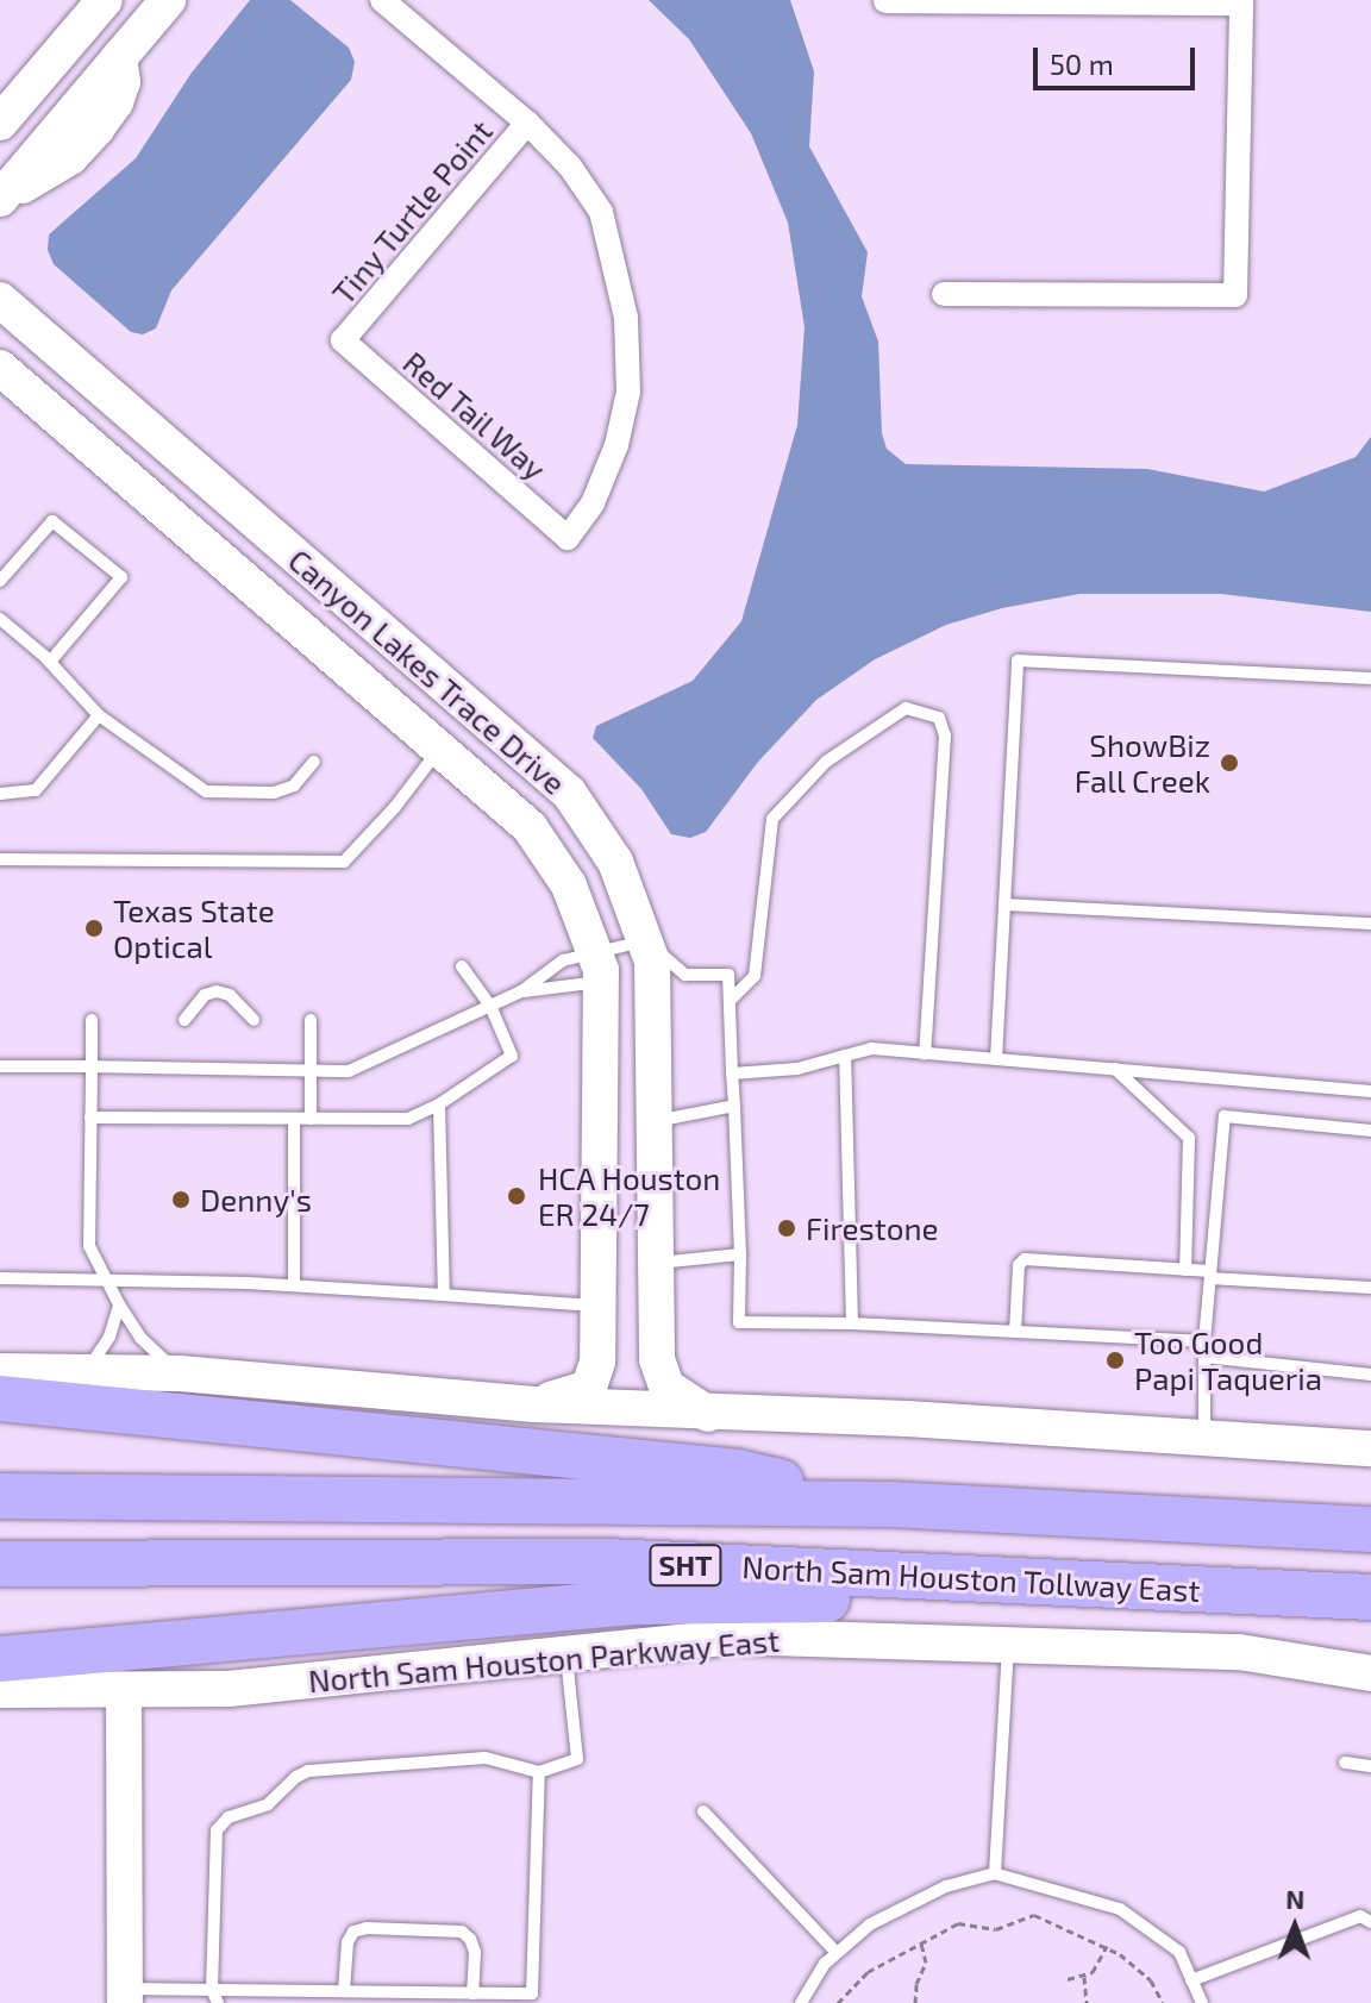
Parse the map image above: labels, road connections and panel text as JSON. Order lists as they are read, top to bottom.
{
  "streets": {
    "highway": ["SHT", "North Sam Houston Tollway East"],
    "street": [
      "Tiny Turtle Point",
      "Red Tail Way",
      "Canyon Lakes Trace Drive",
      "North Sam Houston Parkway East"
    ]
  },
  "crossings": [
    ["Tiny Turtle Point", "Red Tail Way"]
  ],
  "places": [
    "ShowBiz Fall Creek",
    "Texas State Optical",
    "HCA Houston ER 24/7",
    "Denny's",
    "Firestone",
    "Too Good Papi Taqueria"
  ],
  "scale_bar": "50 m",
  "north": "top"
}
